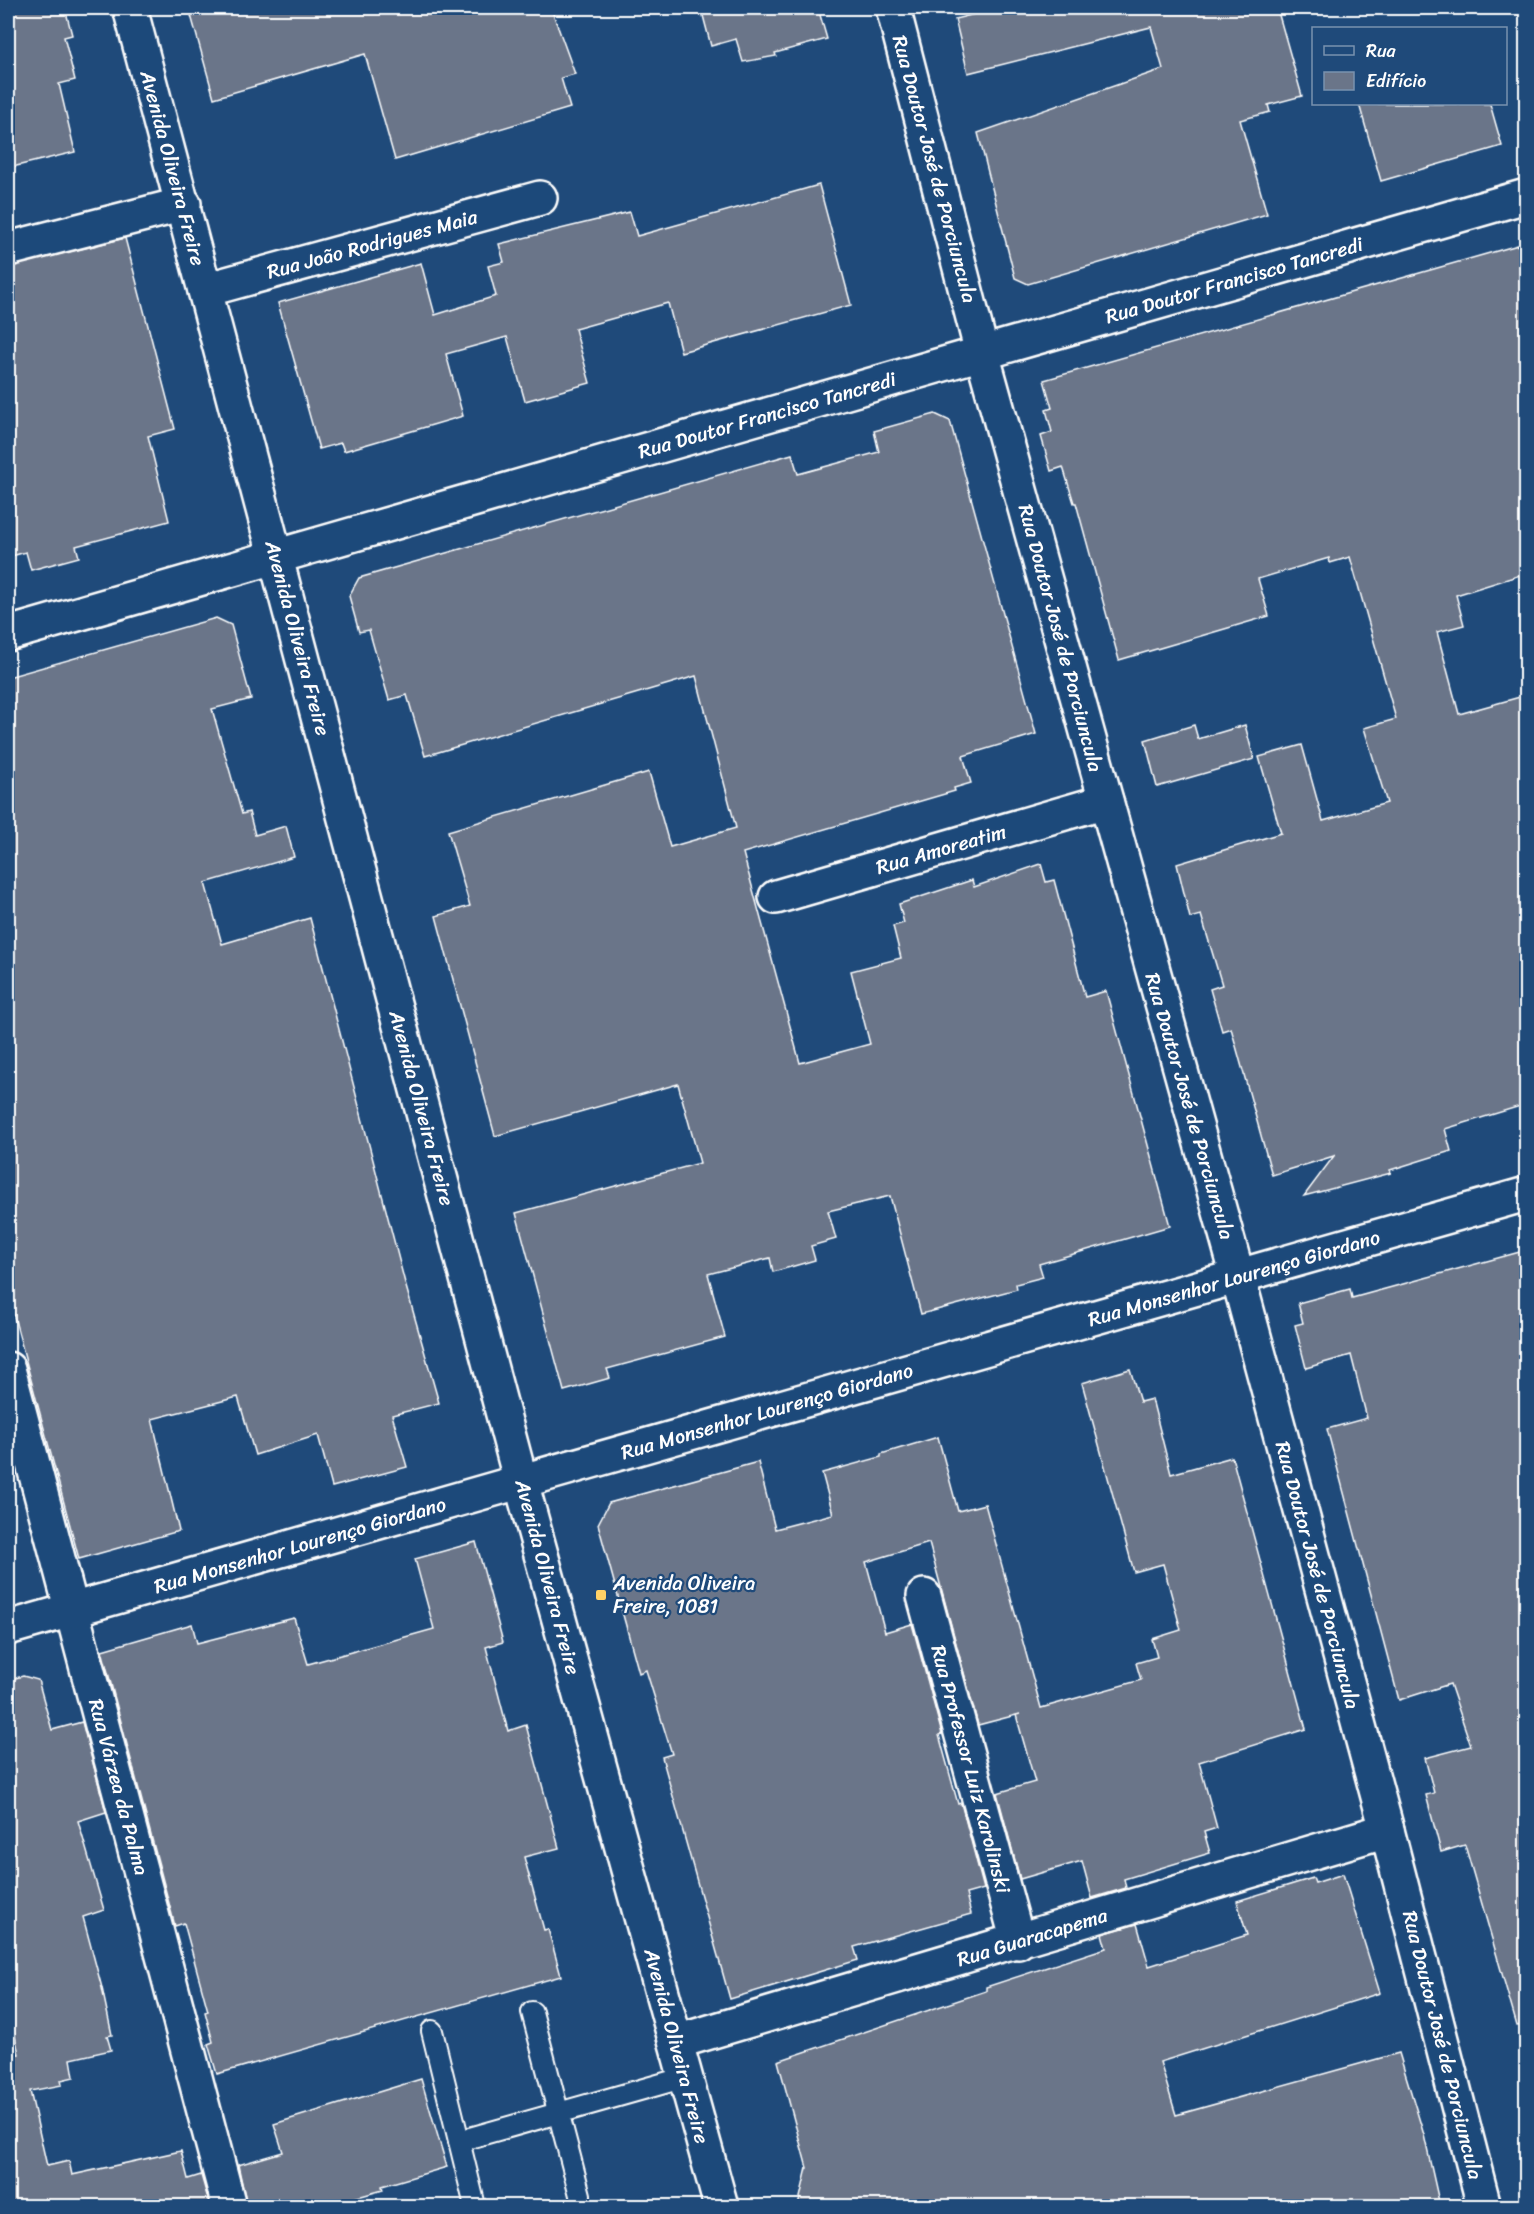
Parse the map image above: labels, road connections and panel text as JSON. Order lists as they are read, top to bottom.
{
  "streets": {
    "street": [
      "Avenida Oliveira Freire",
      "Rua Doutor José de Porciuncula",
      "Rua João Rodrigues Maia",
      "Rua Doutor Francisco Tancredi",
      "Rua Amoreatim",
      "Rua Monsenhor Lourenço Giordano",
      "Rua Professor Luiz Karolinski",
      "Rua Várzea da Palma",
      "Rua Guaracapema"
    ]
  },
  "crossings": [
    ["Avenida Oliveira Freire", "Rua João Rodrigues Maia"],
    ["Avenida Oliveira Freire", "Rua Doutor Francisco Tancredi"],
    ["Avenida Oliveira Freire", "Rua Monsenhor Lourenço Giordano"],
    ["Avenida Oliveira Freire", "Rua Guaracapema"],
    ["Rua Doutor José de Porciuncula", "Rua Doutor Francisco Tancredi"],
    ["Rua Doutor José de Porciuncula", "Rua Amoreatim"],
    ["Rua Doutor José de Porciuncula", "Rua Monsenhor Lourenço Giordano"],
    ["Rua Doutor José de Porciuncula", "Rua Guaracapema"],
    ["Rua Monsenhor Lourenço Giordano", "Rua Várzea da Palma"],
    ["Rua Professor Luiz Karolinski", "Rua Guaracapema"]
  ],
  "places": {
    "transit": ["Avenida Oliveira Freire, 1081"]
  },
  "legend": ["Rua", "Edifício"]
}
